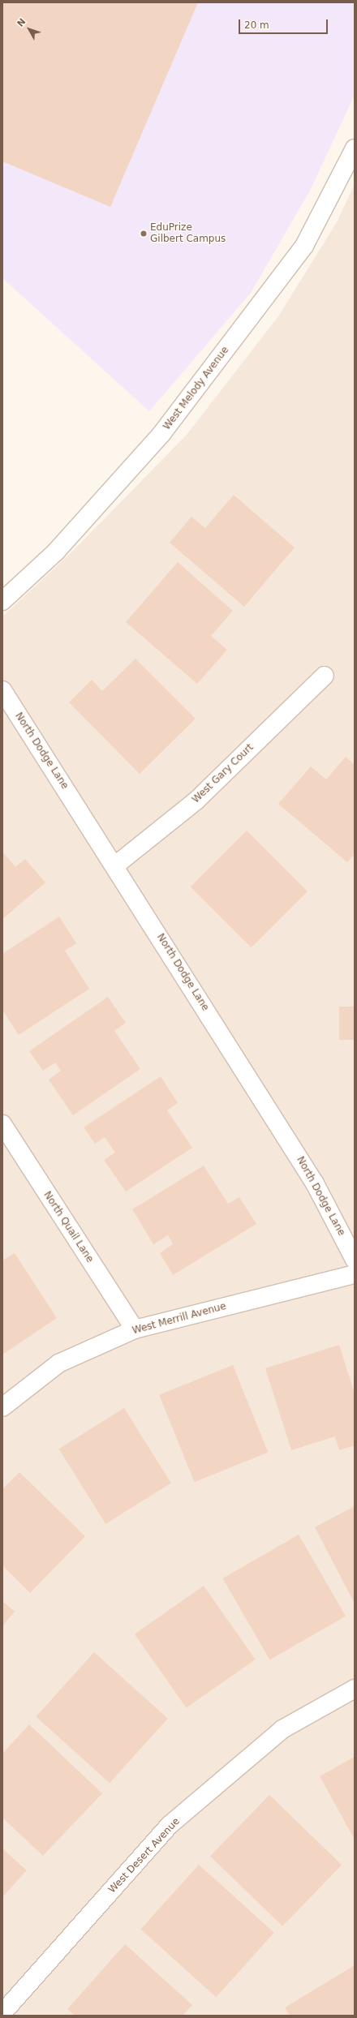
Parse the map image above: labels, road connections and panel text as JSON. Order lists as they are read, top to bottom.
{
  "streets": {
    "street": [
      "West Melody Avenue",
      "North Dodge Lane",
      "West Gary Court",
      "North Quail Lane",
      "West Merrill Avenue",
      "West Desert Avenue"
    ]
  },
  "crossings": [
    ["North Dodge Lane", "West Gary Court"],
    ["North Quail Lane", "West Merrill Avenue"]
  ],
  "places": ["EduPrize Gilbert Campus"],
  "scale_bar": "20 m",
  "north": "top left"
}
